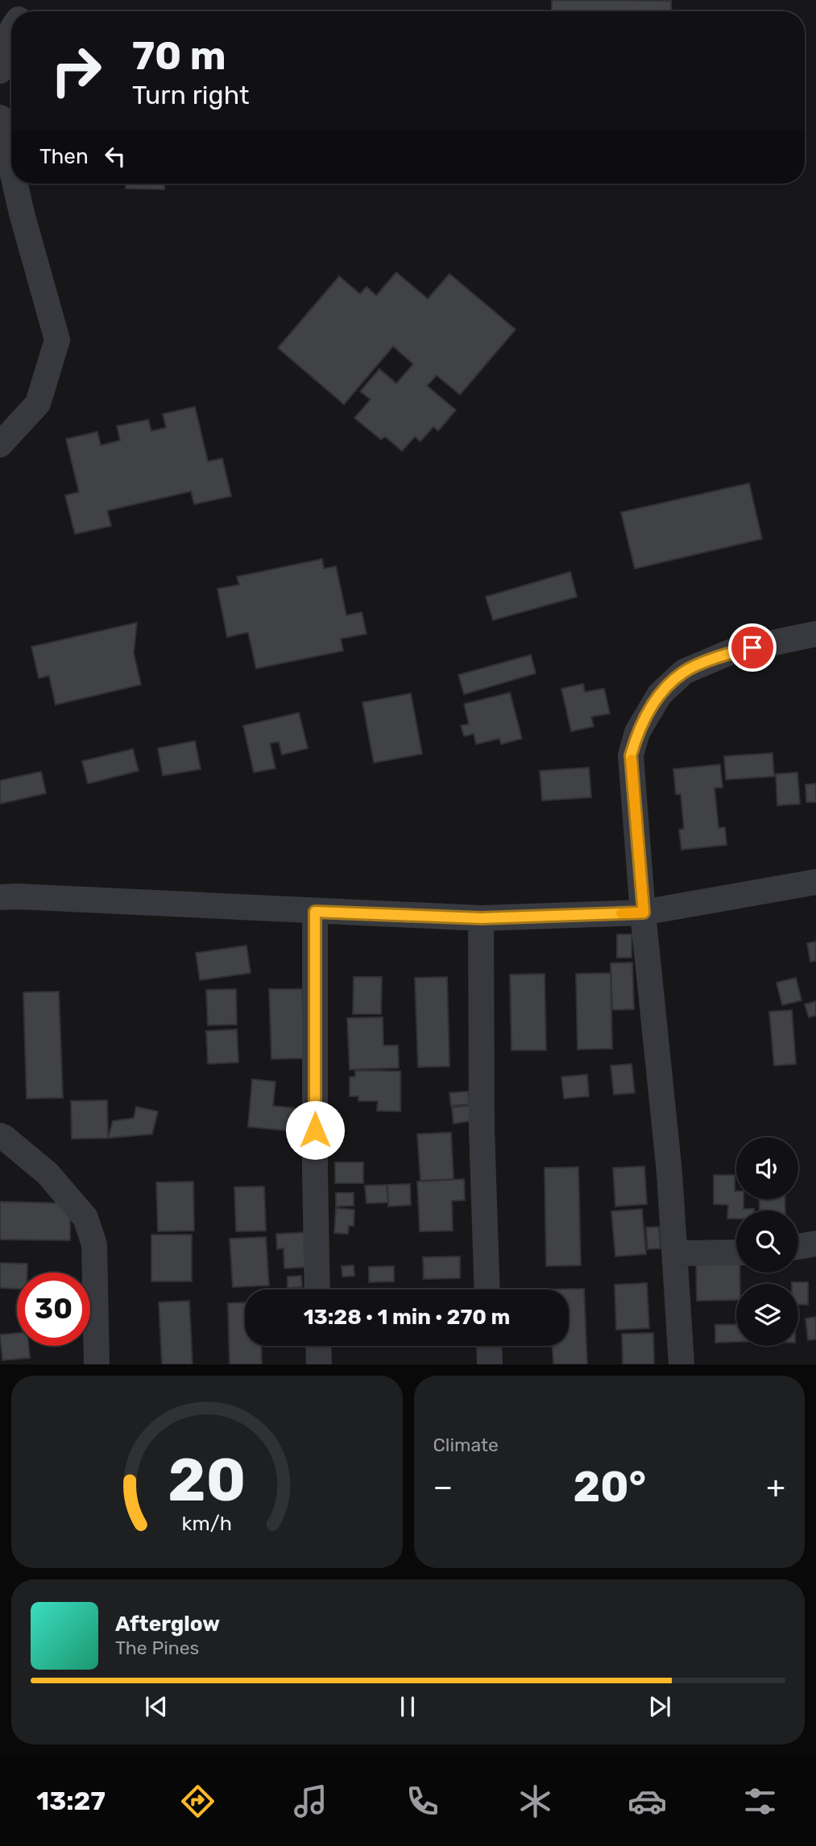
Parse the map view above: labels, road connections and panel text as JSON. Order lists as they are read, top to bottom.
{
  "page": {
    "turn": ["70 m", "Turn right"],
    "then": "Then",
    "limit": "30",
    "trip": "13:28 · 1 min · 270 m",
    "tile": "Climate",
    "heat": ["−", "20°", "+"],
    "song": ["Afterglow", "The Pines"],
    "tabs": "13:27",
    "gauge": ["20", "km/h"]
  }
}
